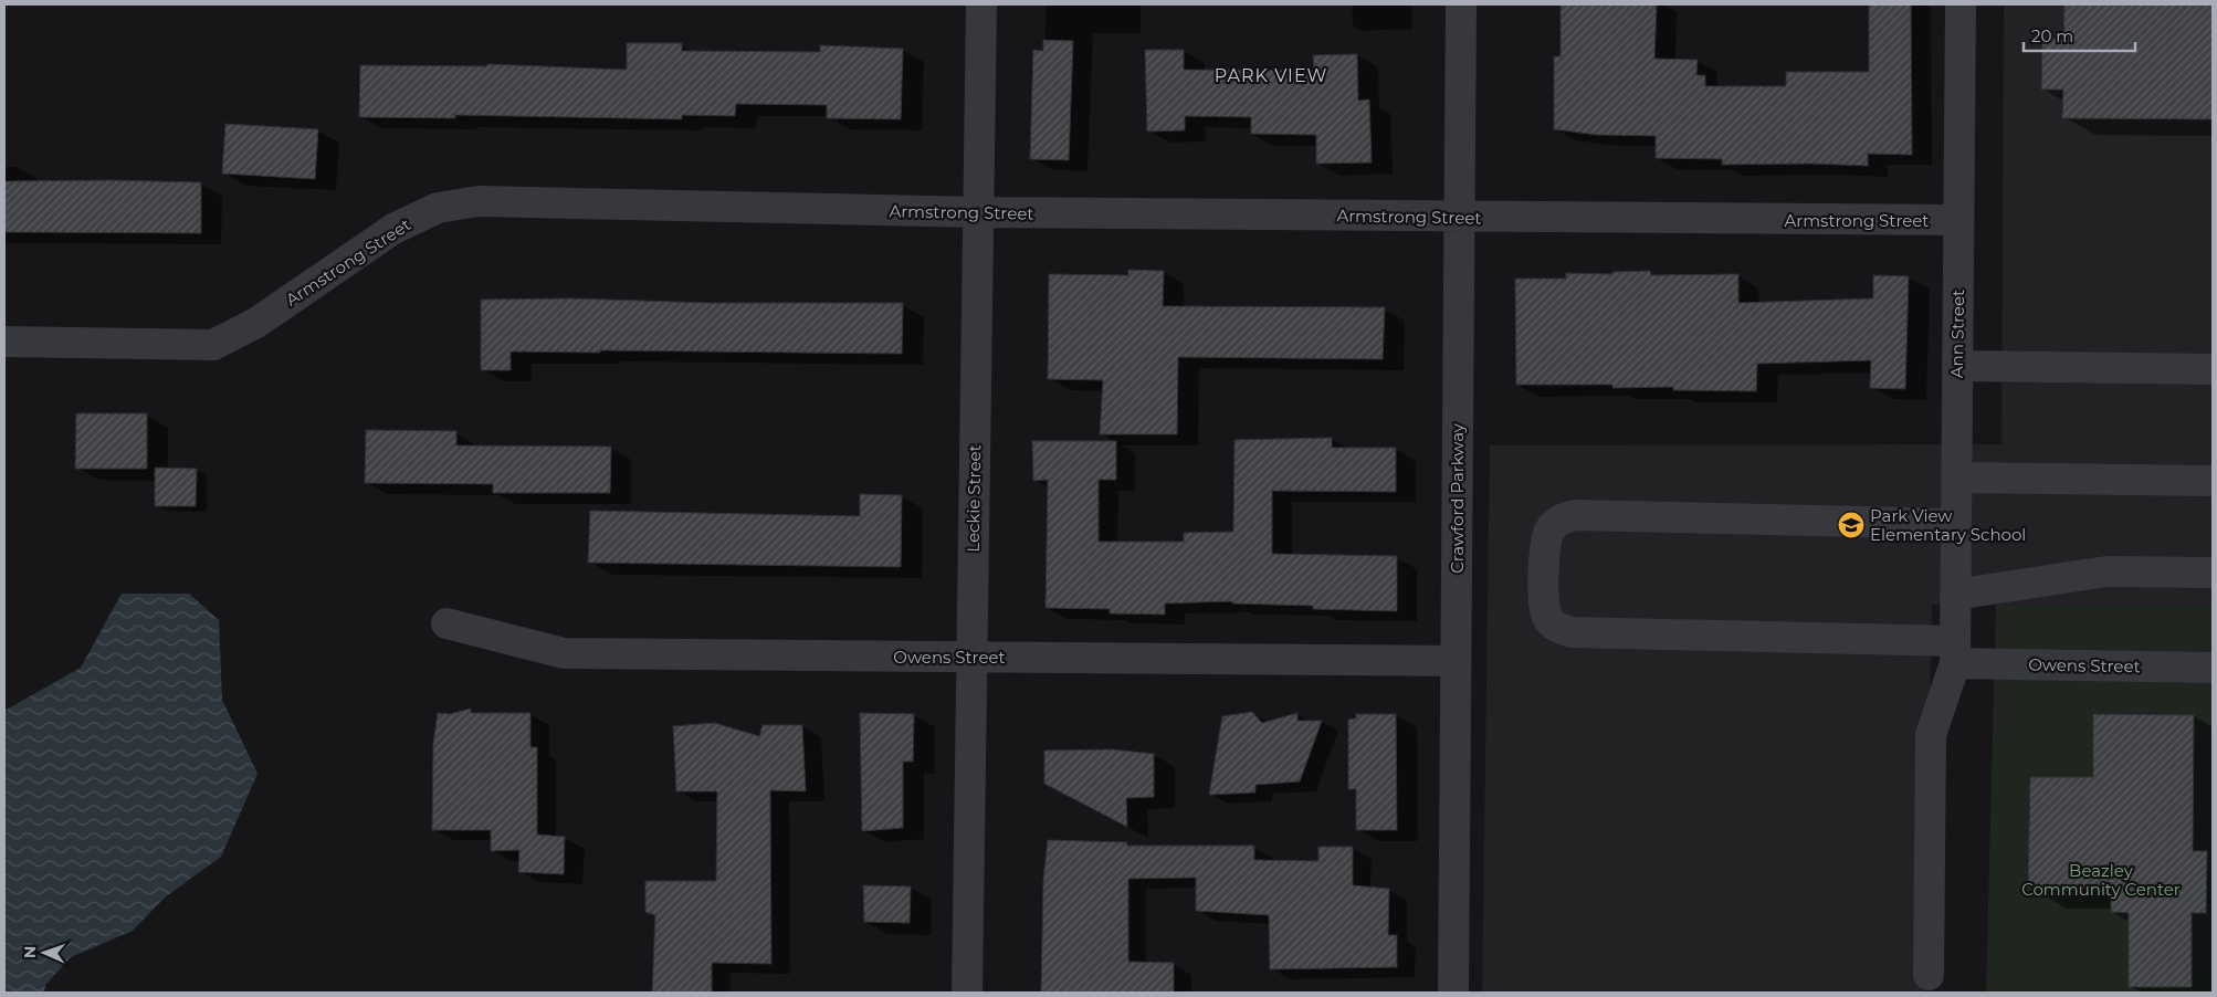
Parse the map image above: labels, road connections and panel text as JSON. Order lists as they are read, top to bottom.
{
  "streets": {
    "street": [
      "Armstrong Street",
      "Ann Street",
      "Leckie Street",
      "Crawford Parkway",
      "Owens Street"
    ]
  },
  "crossings": [
    ["Armstrong Street", "Ann Street"],
    ["Armstrong Street", "Leckie Street"],
    ["Armstrong Street", "Crawford Parkway"],
    ["Ann Street", "Owens Street"],
    ["Leckie Street", "Owens Street"],
    ["Crawford Parkway", "Owens Street"]
  ],
  "districts": ["PARK VIEW"],
  "parks": ["Beazley Community Center"],
  "places": {
    "school or university": ["Park View Elementary School"]
  },
  "scale_bar": "20 m",
  "north": "left"
}
